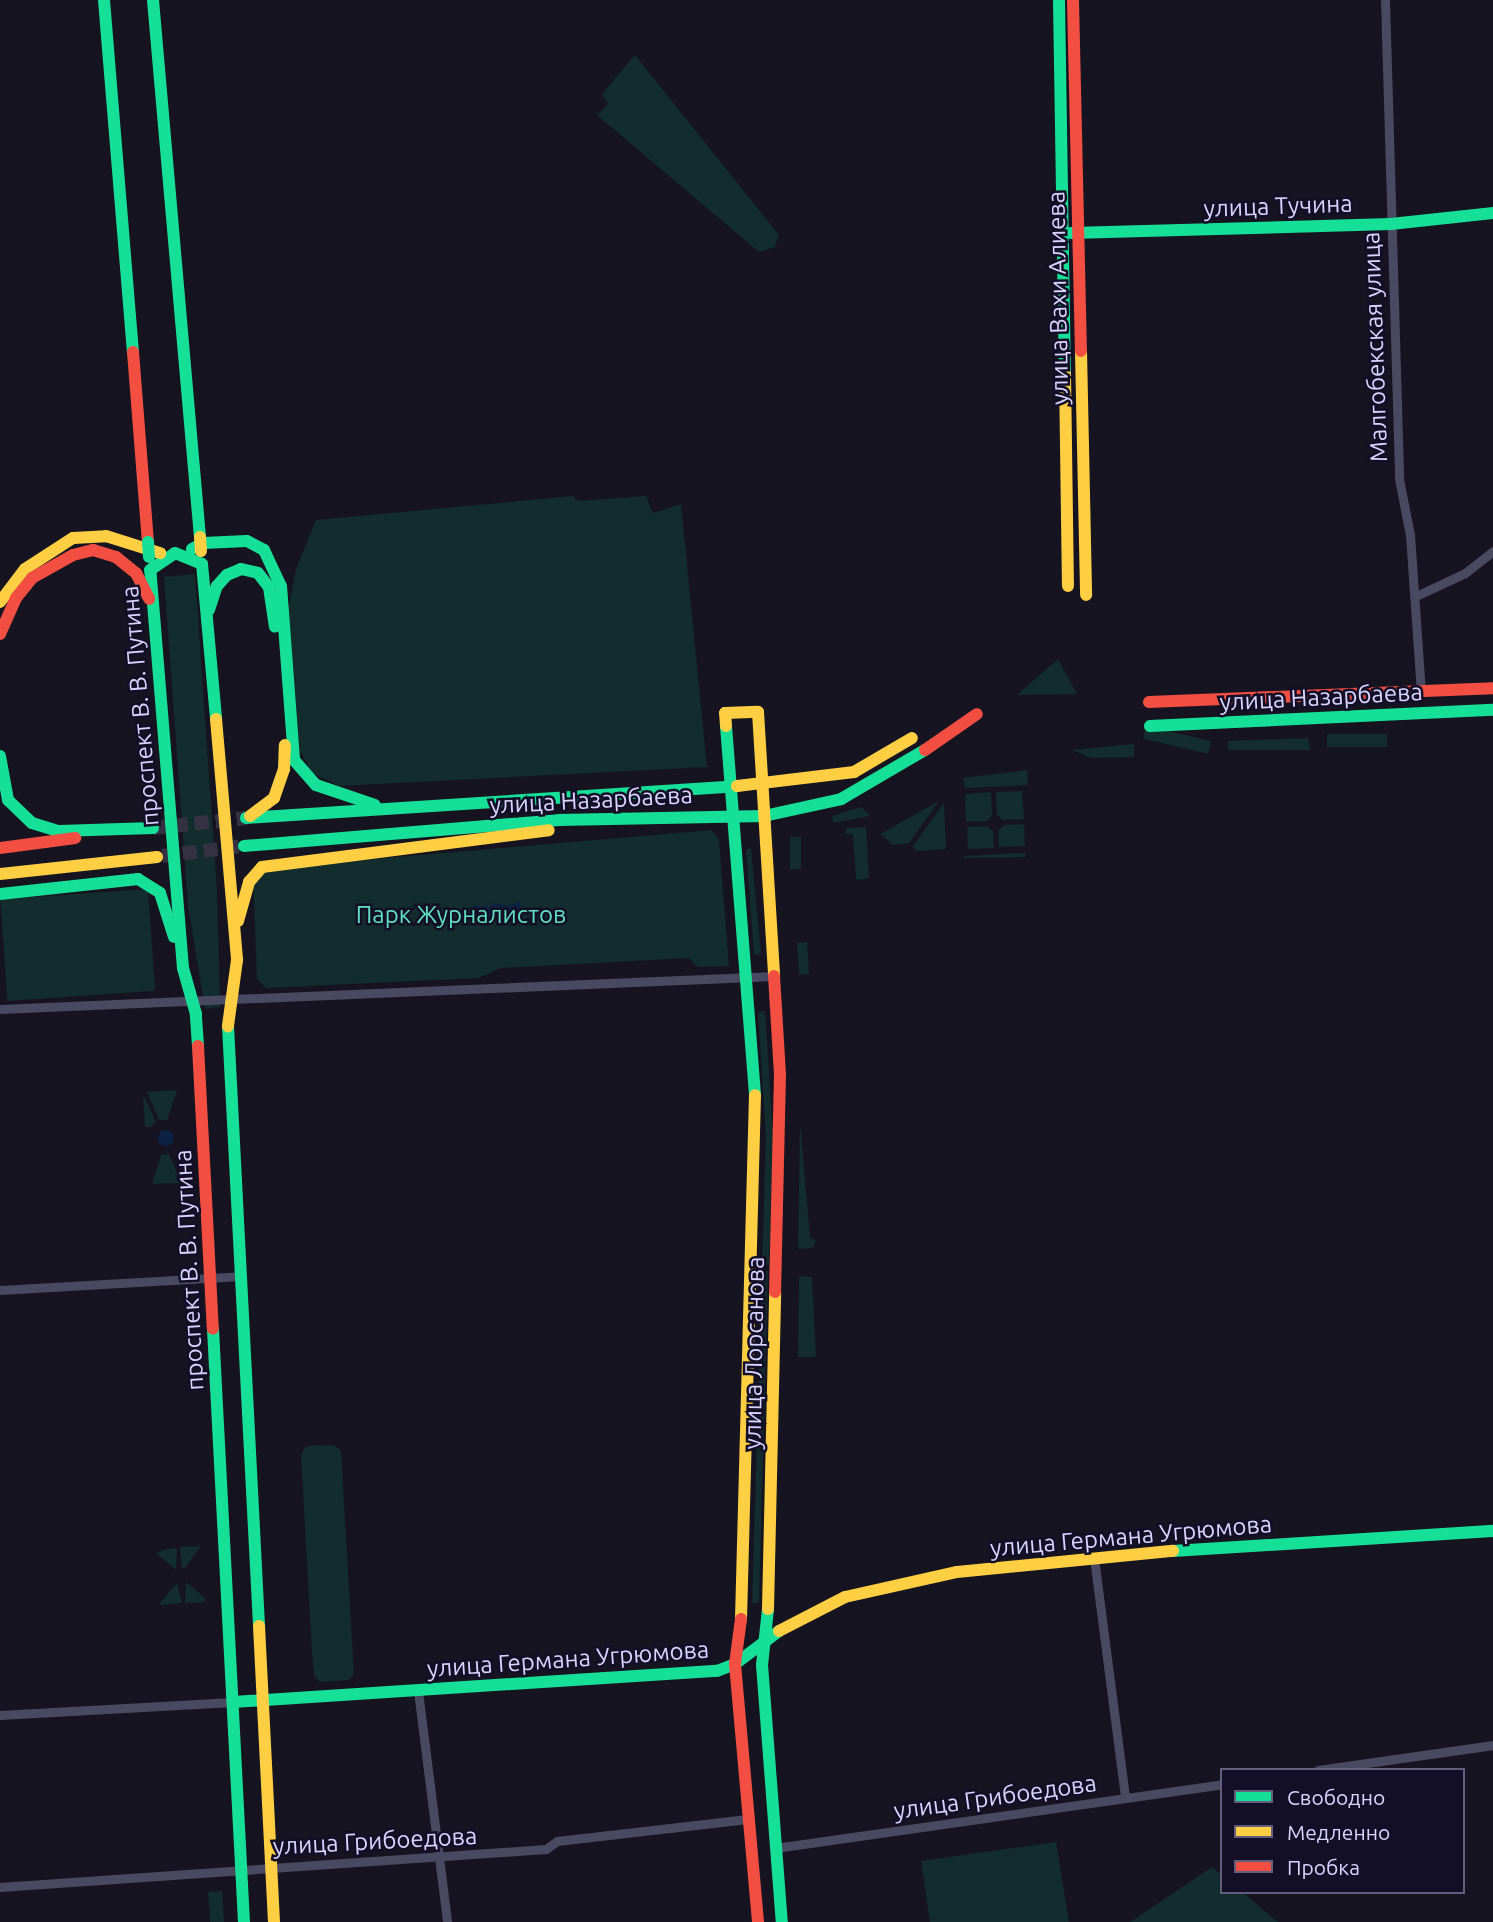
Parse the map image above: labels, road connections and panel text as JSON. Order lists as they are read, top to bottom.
{
  "streets": {
    "main road": [
      "улица Тучина",
      "улица Вахи Алиева",
      "улица Назарбаева",
      "проспект В. В. Путина",
      "улица Лорсанова",
      "улица Германа Угрюмова"
    ],
    "street": ["Малгобекская улица", "улица Грибоедова"]
  },
  "crossings": [
    ["улица Тучина", "улица Вахи Алиева"],
    ["улица Тучина", "Малгобекская улица"],
    ["Малгобекская улица", "улица Назарбаева"],
    ["улица Назарбаева", "проспект В. В. Путина"],
    ["улица Назарбаева", "улица Лорсанова"],
    ["проспект В. В. Путина", "улица Германа Угрюмова"],
    ["проспект В. В. Путина", "улица Грибоедова"],
    ["улица Лорсанова", "улица Германа Угрюмова"],
    ["улица Лорсанова", "улица Грибоедова"]
  ],
  "parks": ["Парк Журналистов"],
  "legend": ["Свободно", "Медленно", "Пробка"]
}
